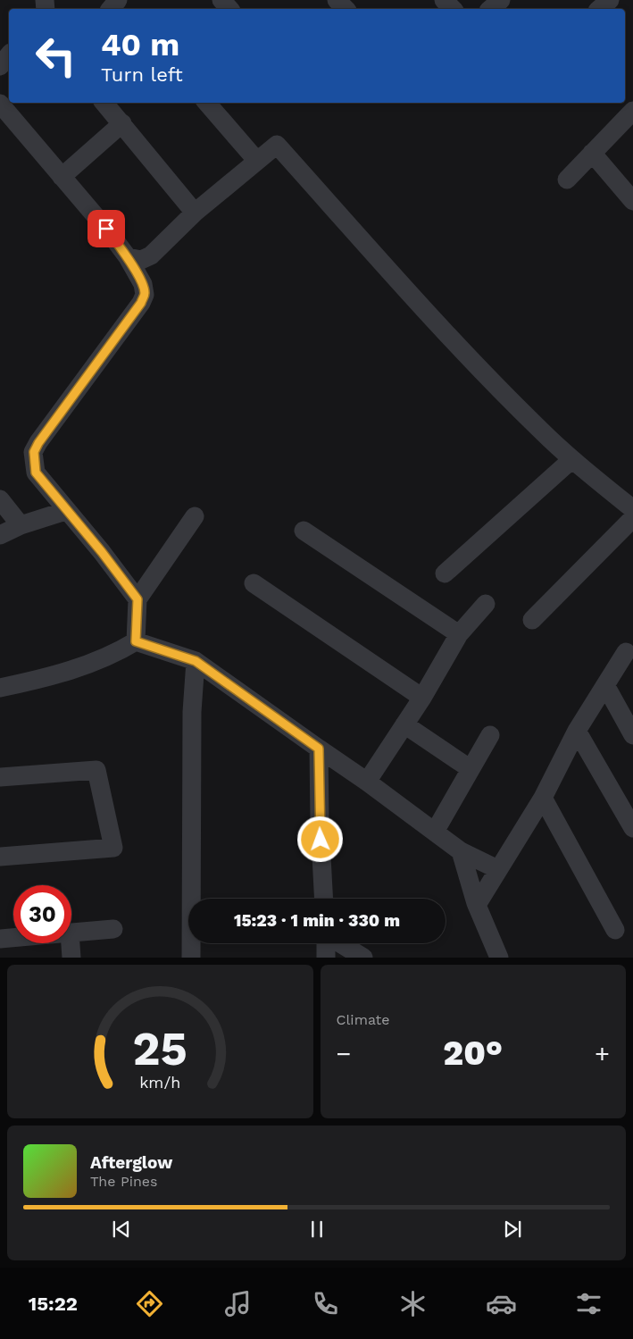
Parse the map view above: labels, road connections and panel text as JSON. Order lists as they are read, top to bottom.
{
  "page": {
    "turn": ["40 m", "Turn left"],
    "limit": "30",
    "trip": "15:23 · 1 min · 330 m",
    "tile": "Climate",
    "heat": ["−", "20°", "+"],
    "song": ["Afterglow", "The Pines"],
    "tabs": "15:22",
    "gauge": ["25", "km/h"]
  }
}
